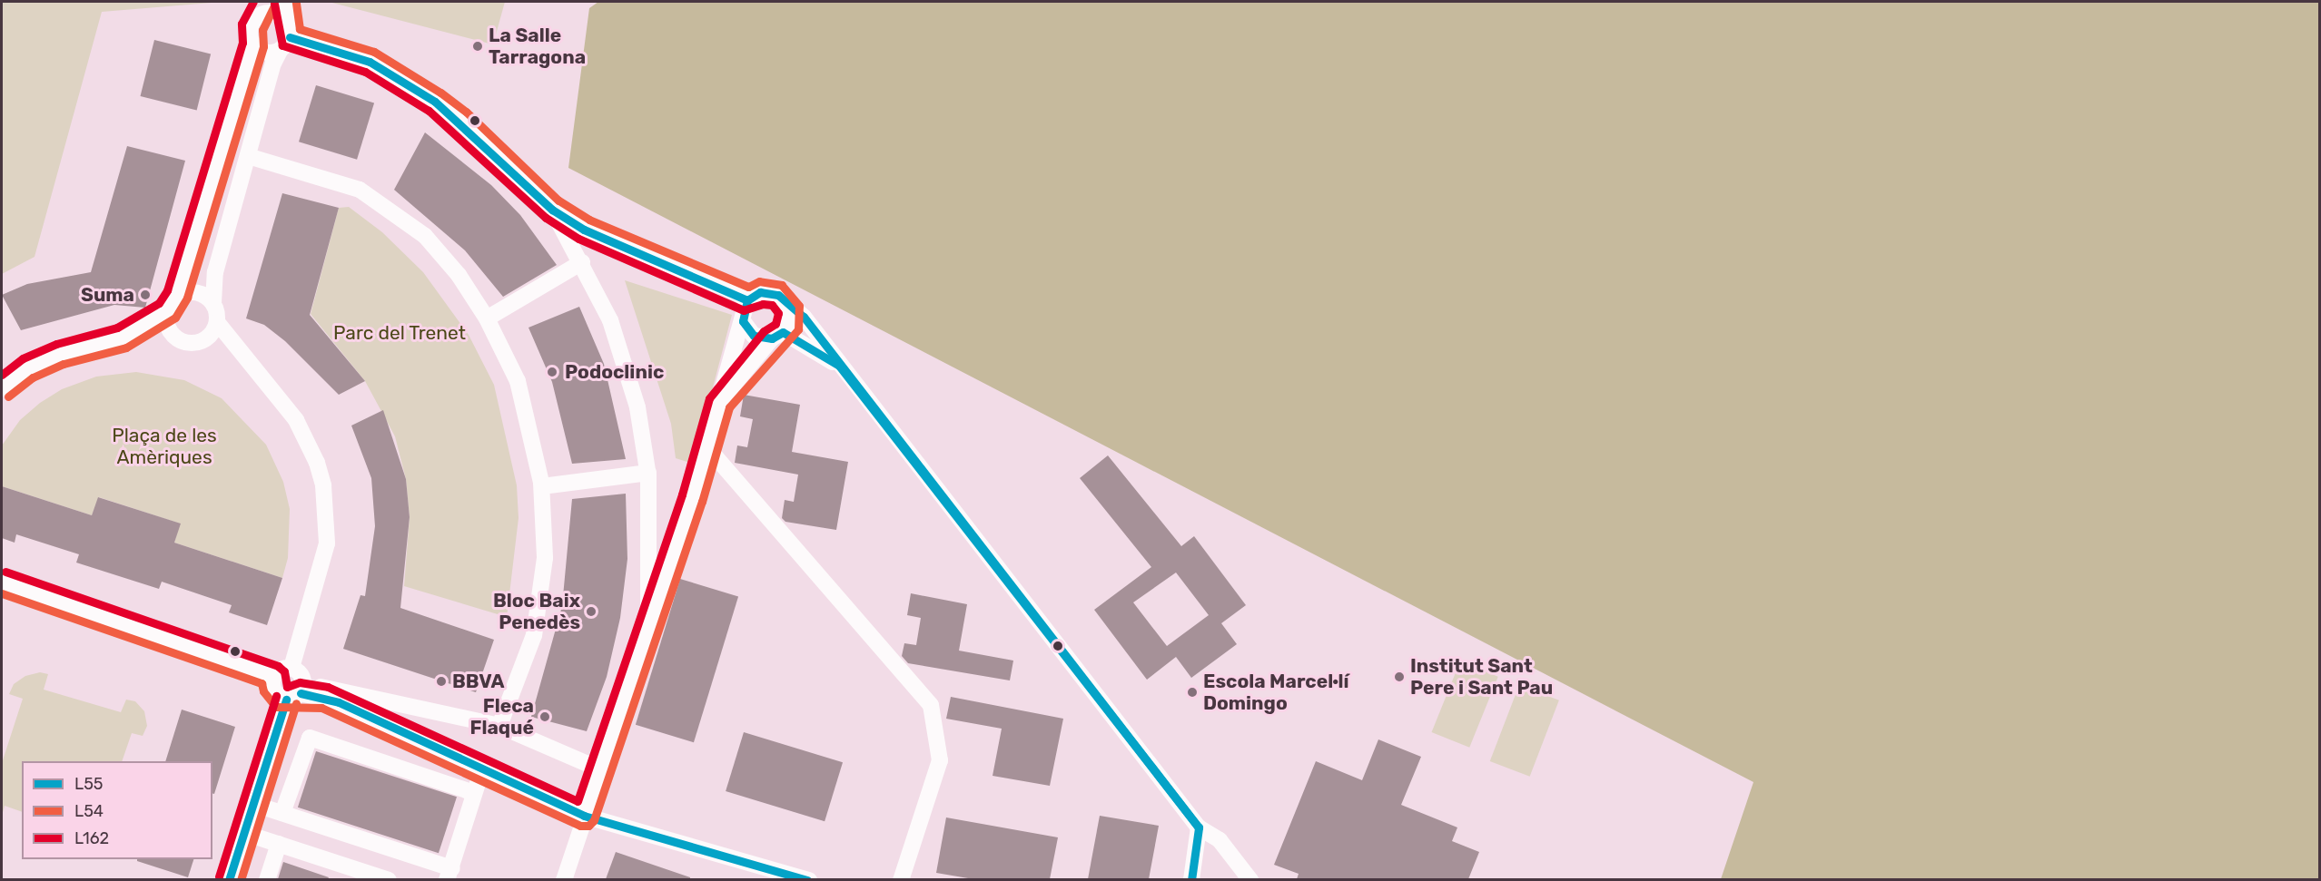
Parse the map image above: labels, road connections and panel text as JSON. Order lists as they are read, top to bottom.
{
  "parks": ["Parc del Trenet", "Plaça de les Amèriques"],
  "places": [
    "La Salle Tarragona",
    "Suma",
    "Podoclinic",
    "Bloc Baix Penedès",
    "Institut Sant Pere i Sant Pau",
    "BBVA",
    "Escola Marcel·lí Domingo",
    "Fleca Flaqué"
  ],
  "lines": ["transit line L54", "transit line L162", "transit line L55"],
  "legend": ["L55", "L54", "L162"]
}
